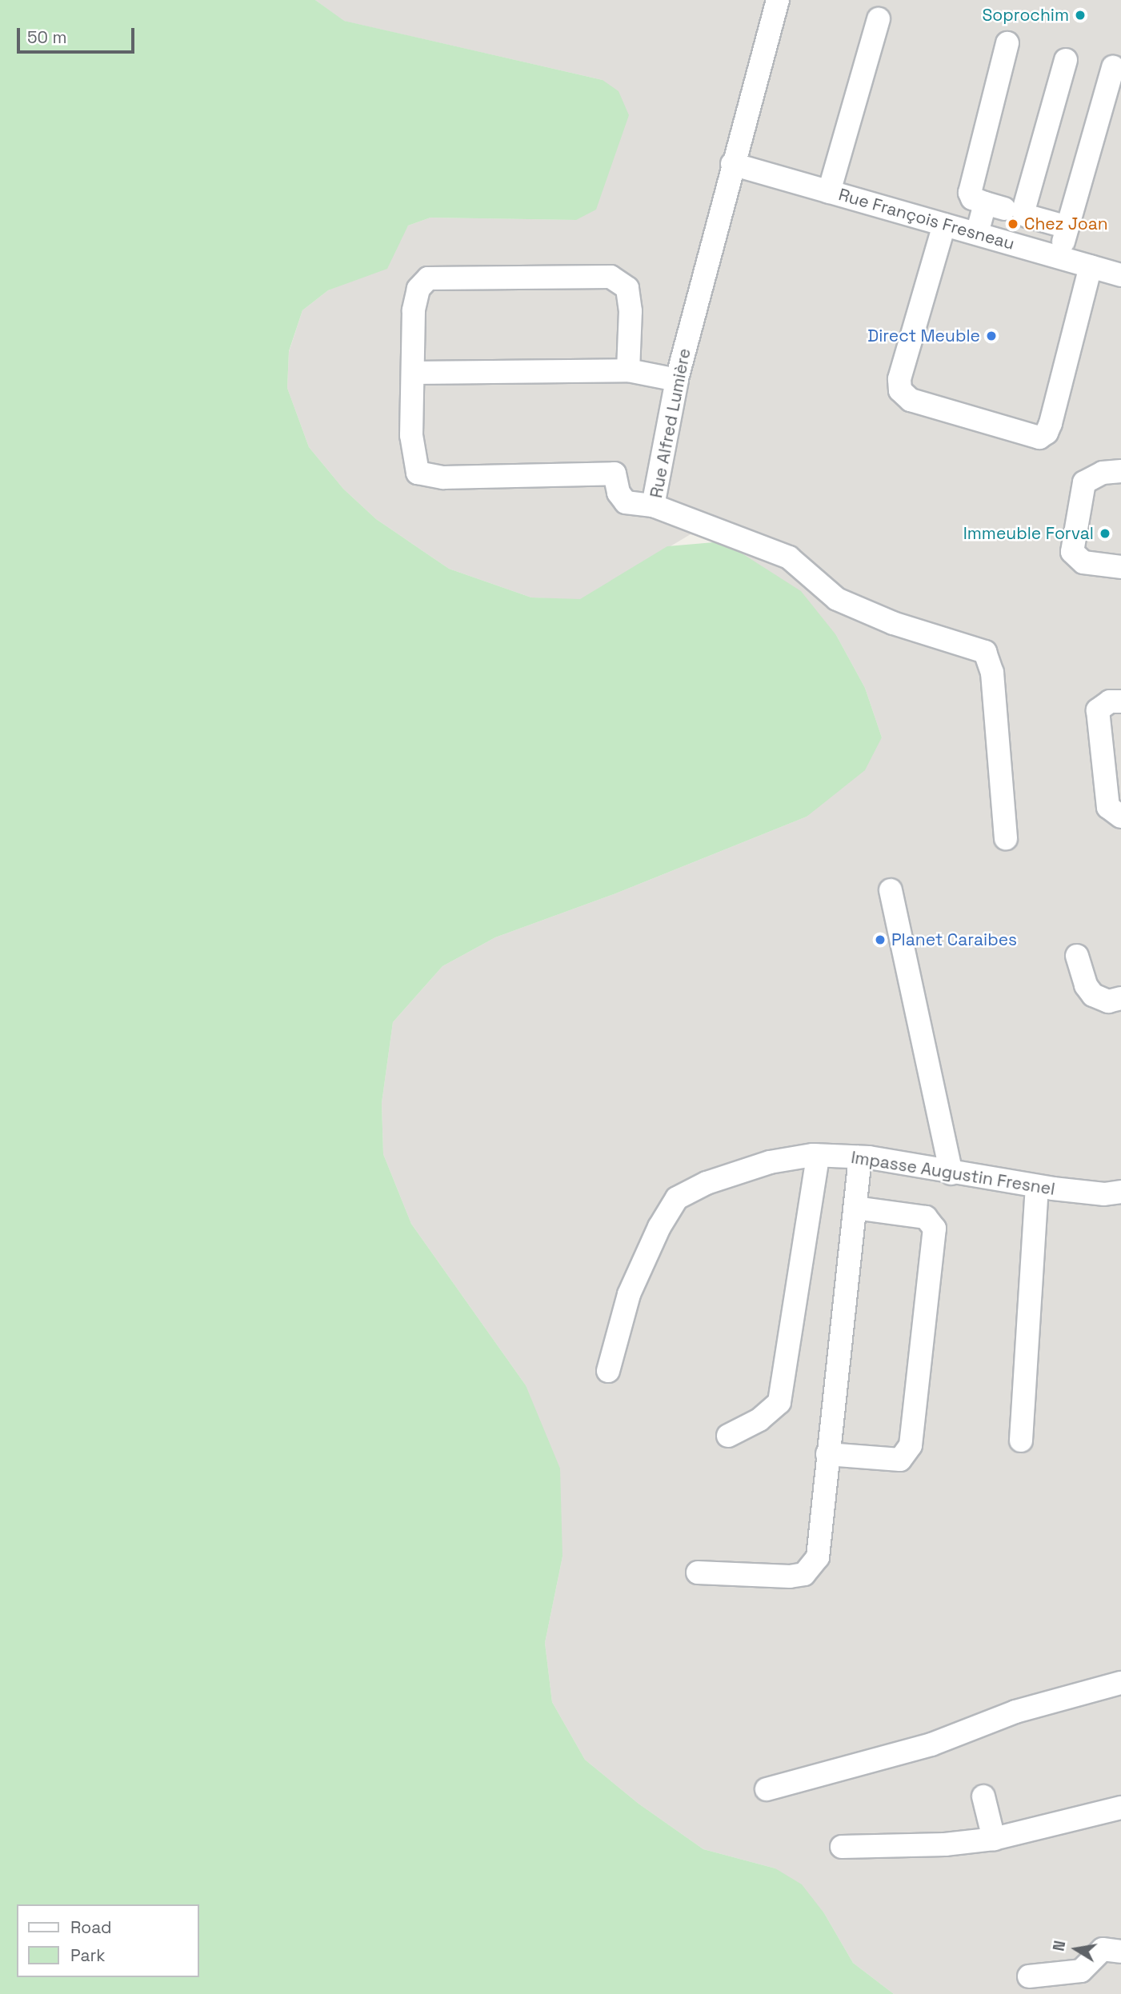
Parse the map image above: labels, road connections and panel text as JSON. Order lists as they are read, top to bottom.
{
  "streets": {
    "street": ["Rue François Fresneau", "Rue Alfred Lumière", "Impasse Augustin Fresnel"]
  },
  "crossings": [
    ["Rue François Fresneau", "Rue Alfred Lumière"]
  ],
  "places": [
    "Soprochim",
    "Chez Joan",
    "Direct Meuble",
    "Immeuble Forval",
    "Planet Caraibes"
  ],
  "legend": ["Road", "Park"],
  "scale_bar": "50 m",
  "north": "left"
}
